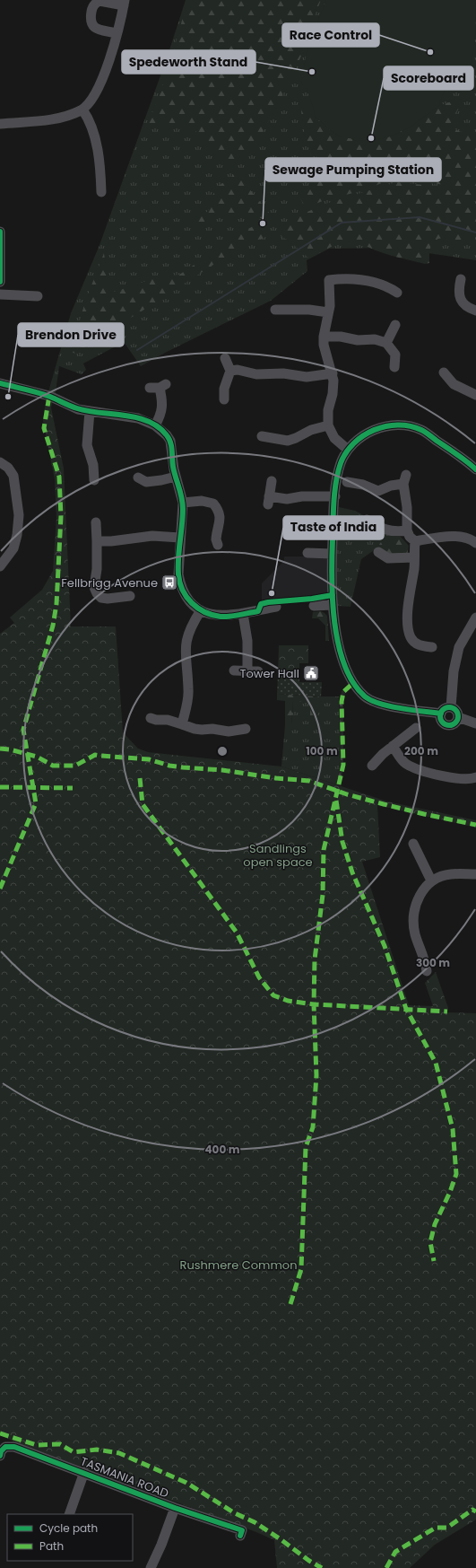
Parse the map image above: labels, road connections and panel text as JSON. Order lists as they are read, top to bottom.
{
  "streets": {
    "street": ["TASMANIA ROAD"]
  },
  "parks": ["Sandlings open space", "Rushmere Common"],
  "places": {
    "other": [
      "Race Control",
      "Spedeworth Stand",
      "Scoreboard",
      "Sewage Pumping Station",
      "Brendon Drive",
      "Taste of India"
    ],
    "bus stop": ["Fellbrigg Avenue"],
    "public building": ["Tower Hall"]
  },
  "legend": ["Cycle path", "Path"],
  "rings": [
    "100 m",
    "200 m",
    "300 m",
    "400 m"
  ]
}
